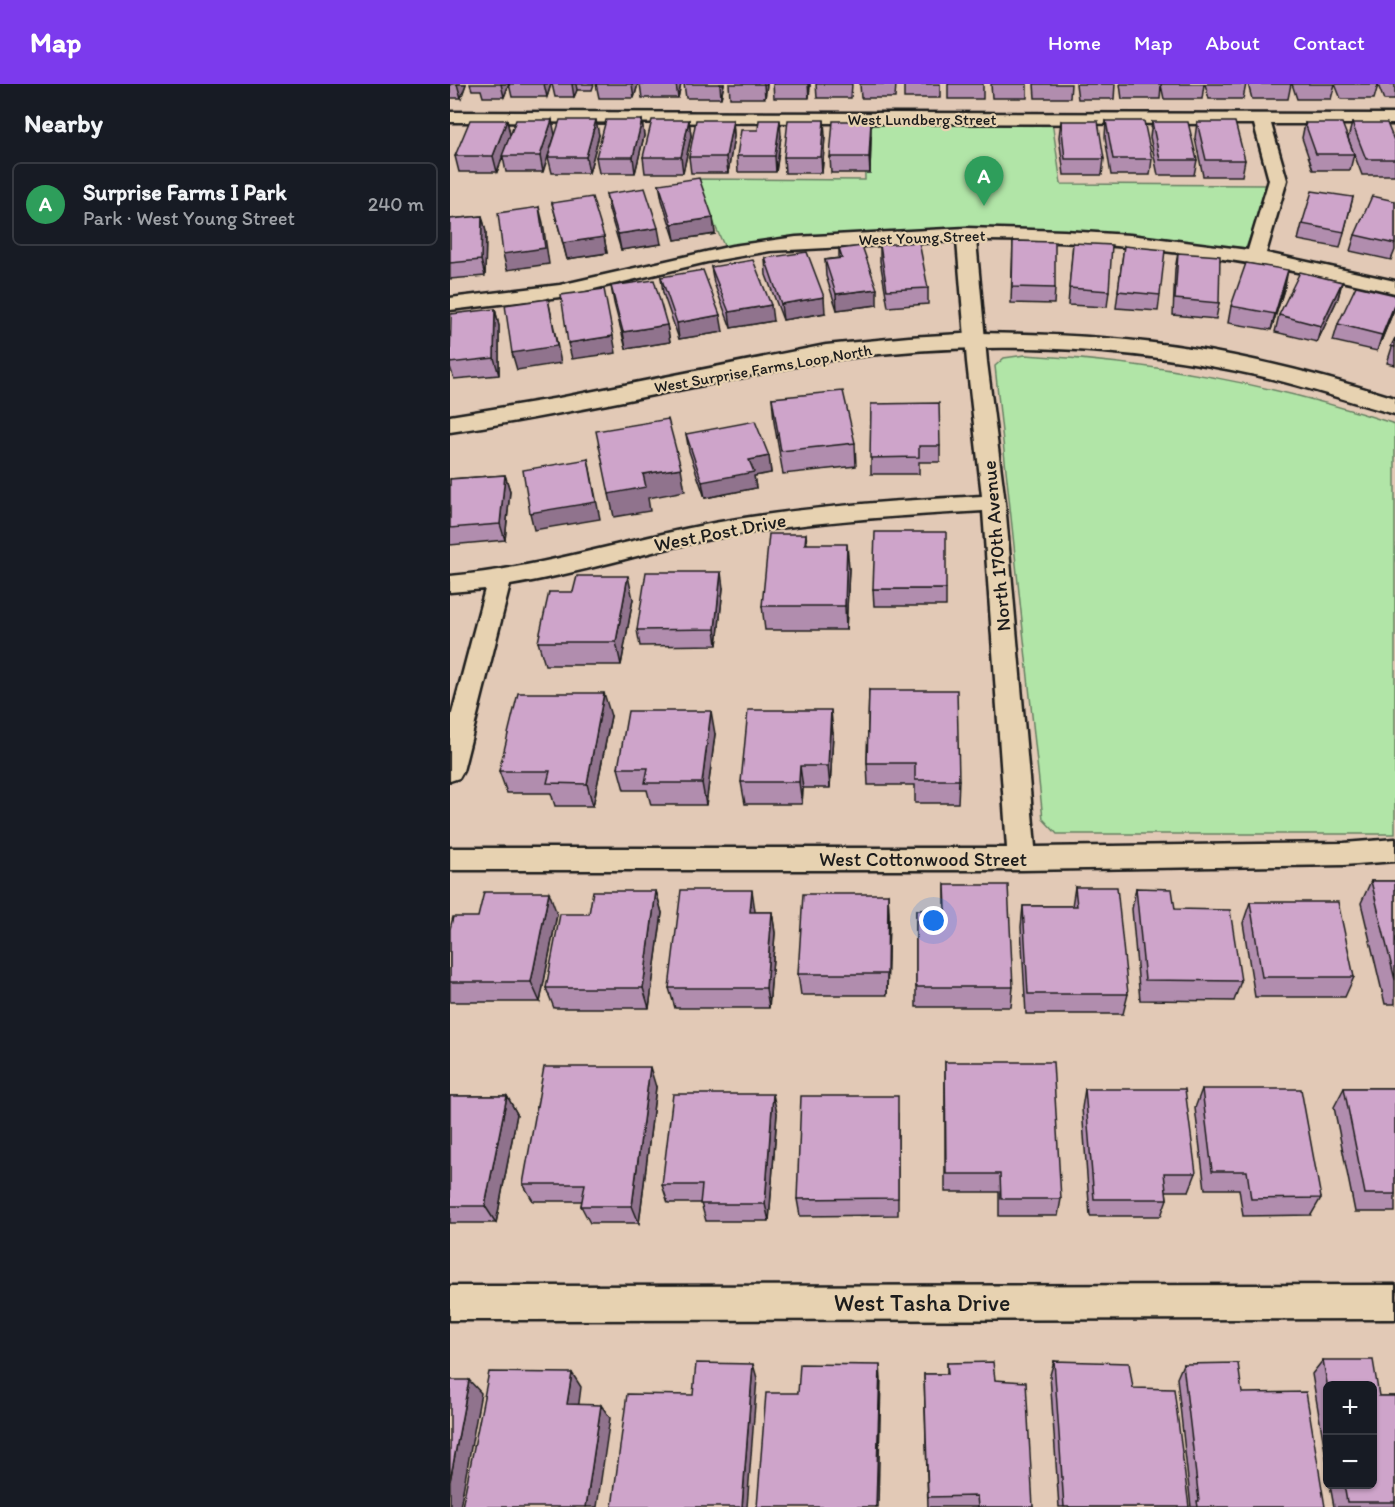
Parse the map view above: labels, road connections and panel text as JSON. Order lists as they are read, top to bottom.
{
  "streets": {
    "street": [
      "West Lundberg Street",
      "West Young Street",
      "West Surprise Farms Loop North",
      "West Post Drive",
      "North 170th Avenue",
      "West Cottonwood Street",
      "West Tasha Drive"
    ]
  },
  "crossings": [
    ["West Young Street", "North 170th Avenue"],
    ["West Surprise Farms Loop North", "North 170th Avenue"],
    ["West Post Drive", "North 170th Avenue"],
    ["North 170th Avenue", "West Cottonwood Street"]
  ],
  "page": {
    "header": "Map",
    "nav": [
      "Home",
      "Map",
      "About",
      "Contact"
    ],
    "heading": "Nearby",
    "pins": "A",
    "list": [
      {
        "mark": "A",
        "name": "Surprise Farms I Park",
        "note": "Park · West Young Street",
        "value": "240 m"
      }
    ],
    "map_buttons": ["+", "−"]
  }
}
